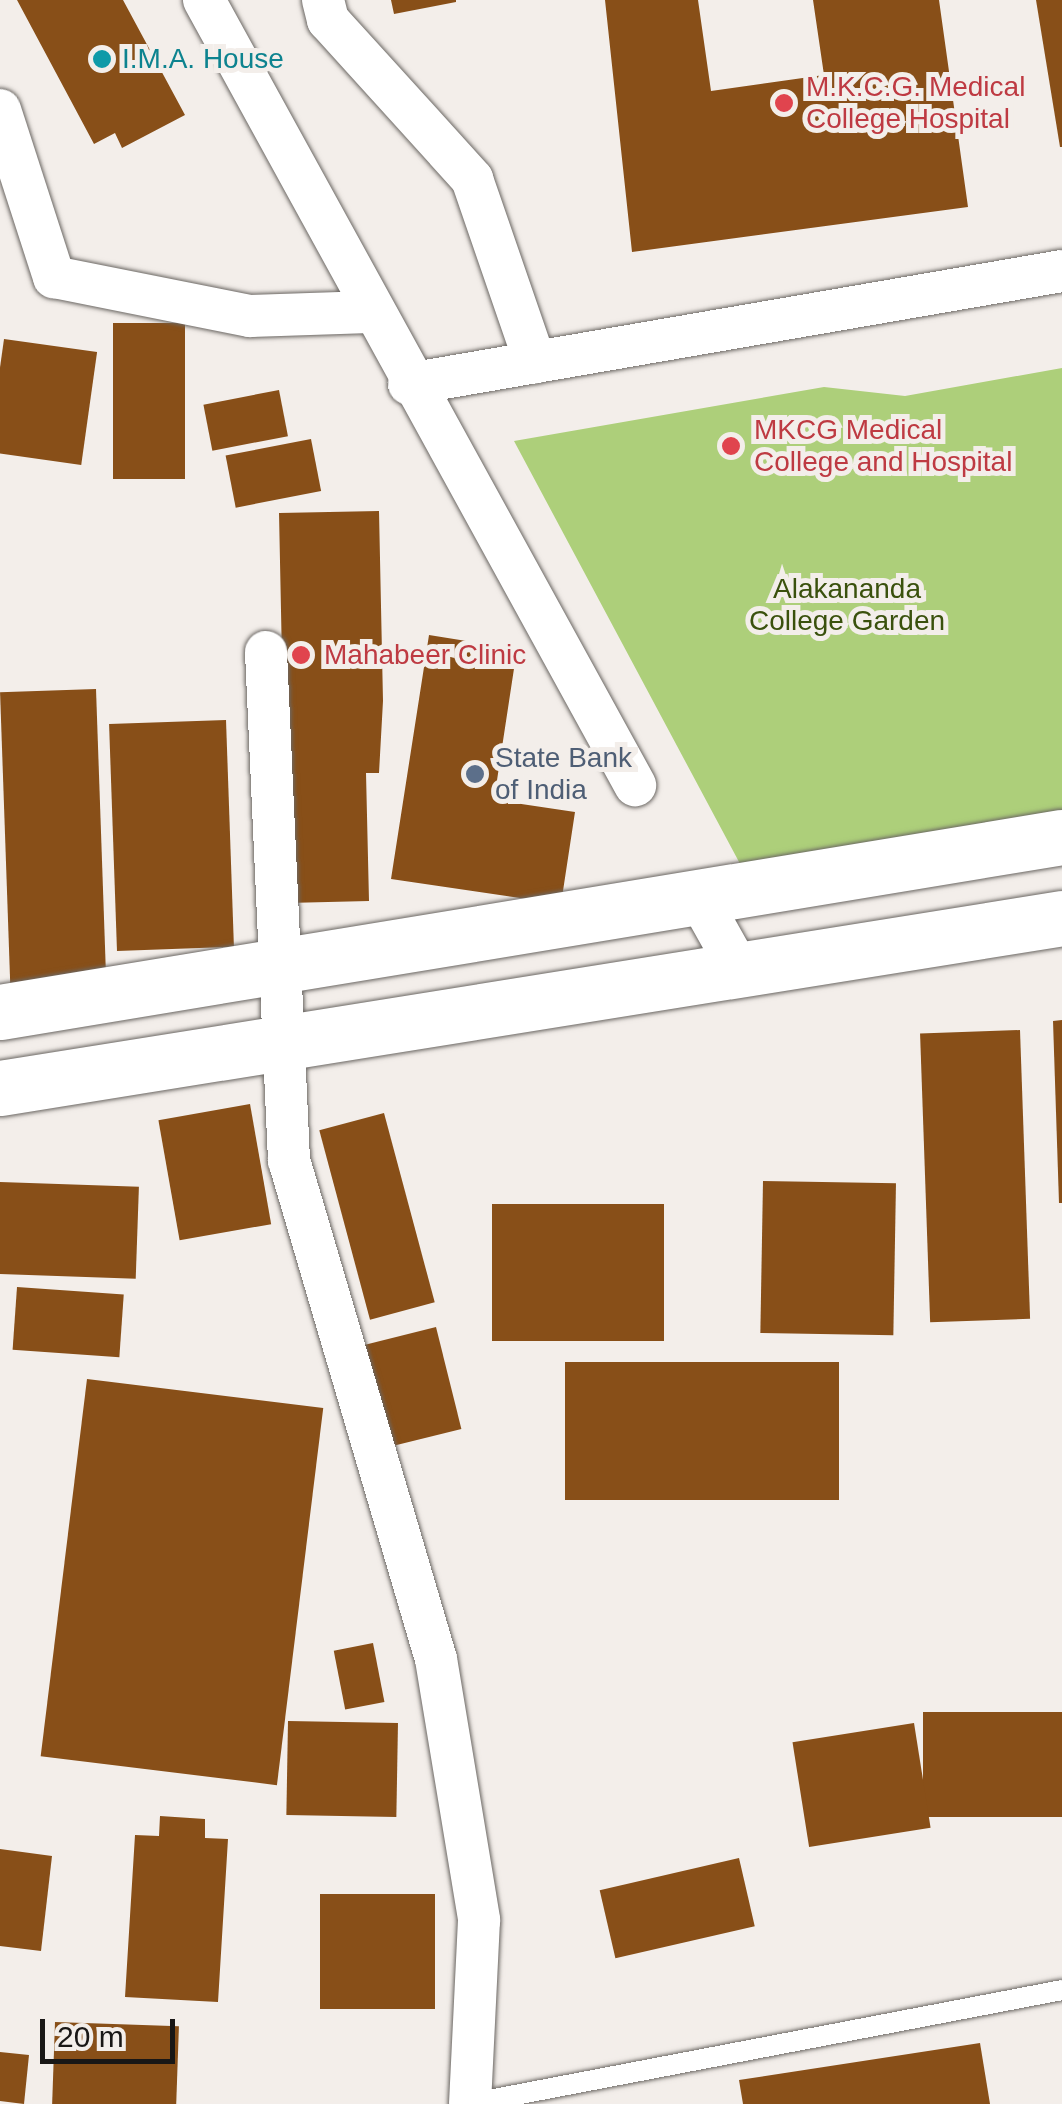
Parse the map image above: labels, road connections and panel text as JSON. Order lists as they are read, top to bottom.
{
  "parks": ["Alakananda College Garden"],
  "places": [
    "I.M.A. House",
    "M.K.C.G. Medical College Hospital",
    "MKCG Medical College and Hospital",
    "Mahabeer Clinic",
    "State Bank of India"
  ],
  "scale_bar": "20 m"
}
